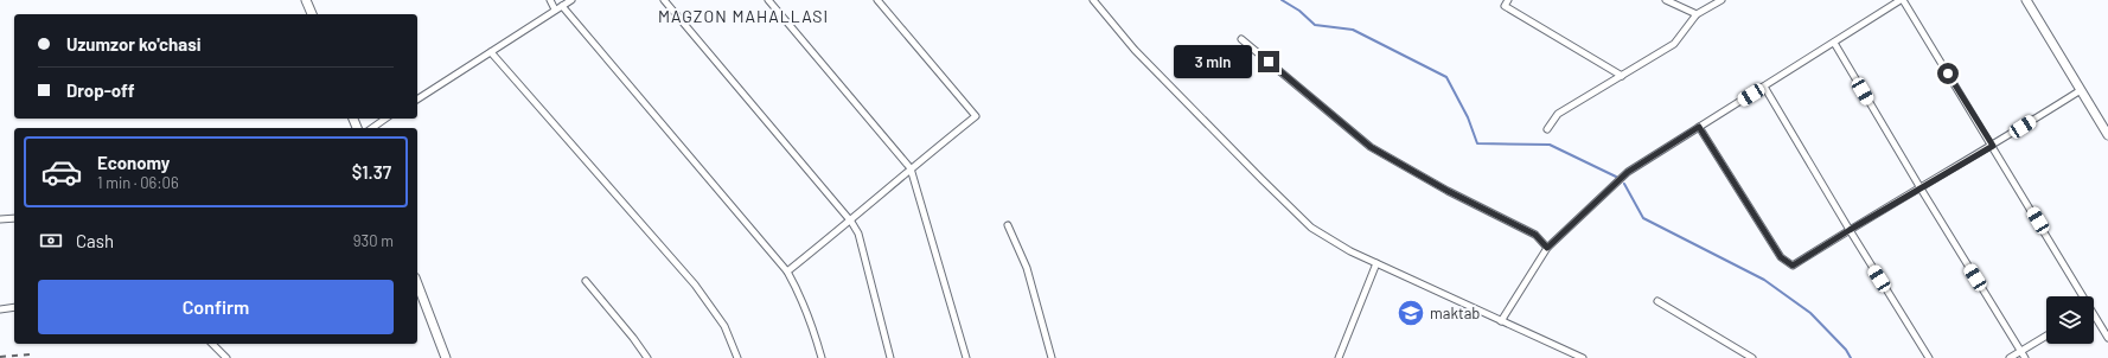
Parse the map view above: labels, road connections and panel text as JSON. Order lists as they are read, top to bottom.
{
  "districts": ["MAGZON MAHALLASI"],
  "places": {
    "school or university": ["maktab"]
  },
  "page": {
    "banner": ["Uzumzor ko'chasi", "Drop-off"],
    "bubble": "3 min",
    "list": [
      {
        "name": "Economy",
        "note": "1 min · 06:06",
        "value": "$1.37"
      }
    ],
    "pay": ["Cash", "930 m"],
    "buttons": "Confirm"
  }
}
